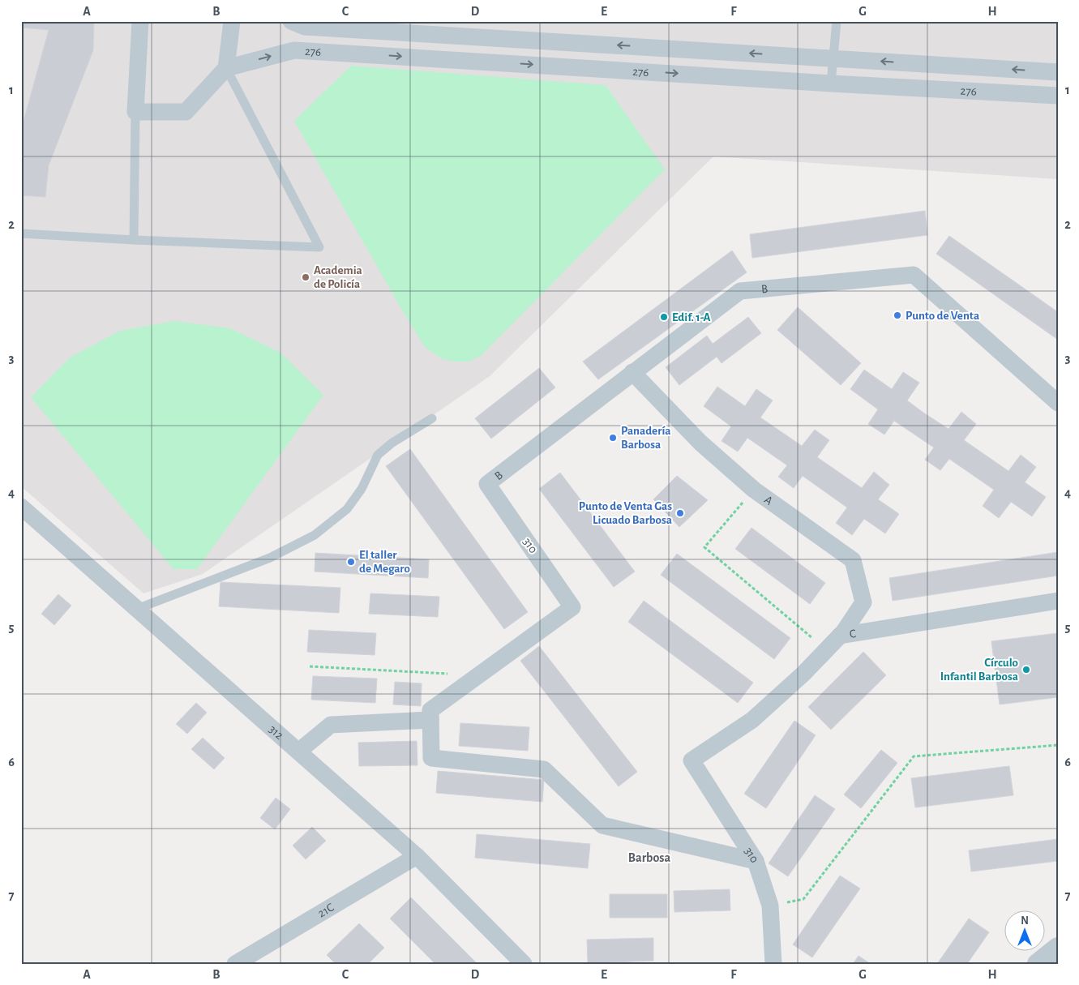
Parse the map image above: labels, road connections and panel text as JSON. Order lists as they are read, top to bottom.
{
  "streets": {
    "street": [
      "276",
      "B",
      "A",
      "310",
      "C",
      "312",
      "21C"
    ]
  },
  "crossings": [
    ["B", "A"],
    ["B", "310"],
    ["A", "C"],
    ["310", "C"],
    ["312", "21C"]
  ],
  "districts": ["Barbosa"],
  "places": [
    "Academia de Policía",
    "Punto de Venta",
    "Edif. 1-A",
    "Panadería Barbosa",
    "Punto de Venta Gas Licuado Barbosa",
    "El taller de Megaro",
    "Círculo Infantil Barbosa"
  ],
  "north": "top",
  "grid": {
    "columns": [
      "A",
      "B",
      "C",
      "D",
      "E",
      "F",
      "G",
      "H"
    ],
    "rows": [
      "1",
      "2",
      "3",
      "4",
      "5",
      "6",
      "7"
    ]
  }
}
